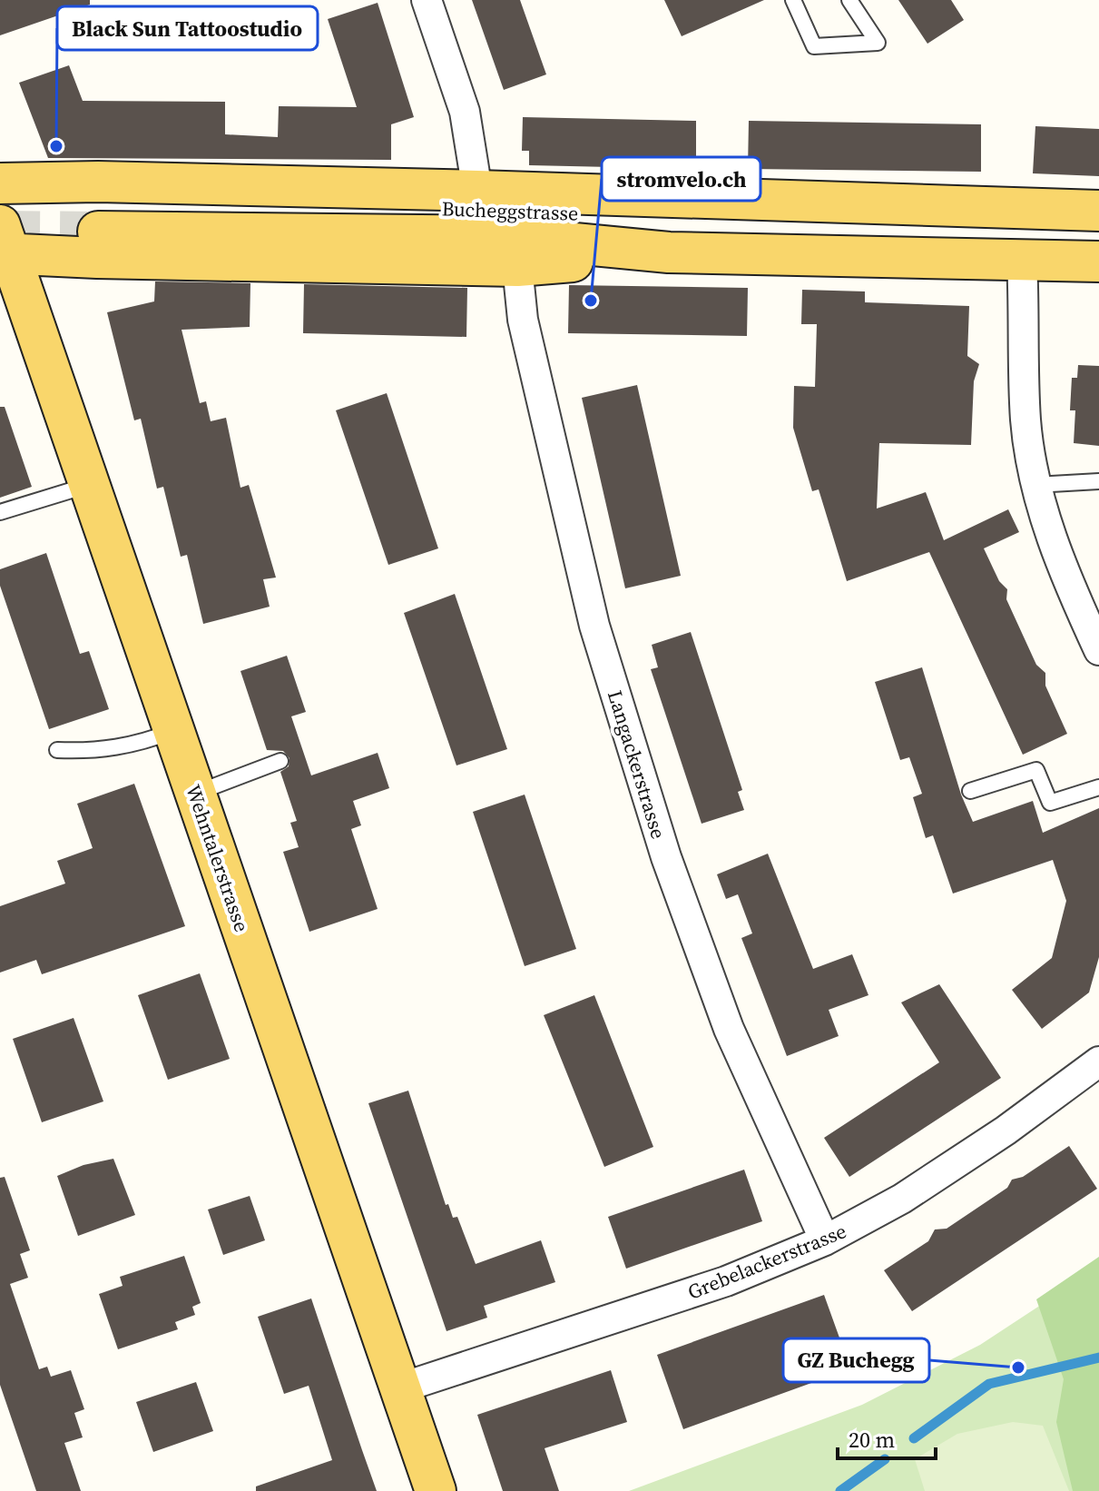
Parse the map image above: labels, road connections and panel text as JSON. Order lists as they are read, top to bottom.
{
  "streets": {
    "main road": ["Bucheggstrasse", "Wehntalerstrasse"],
    "street": ["Langackerstrasse", "Grebelackerstrasse"]
  },
  "crossings": [
    ["Langackerstrasse", "Grebelackerstrasse"],
    ["Wehntalerstrasse", "Grebelackerstrasse"]
  ],
  "places": ["Black Sun Tattoostudio", "stromvelo.ch", "GZ Buchegg"],
  "scale_bar": "20 m"
}
